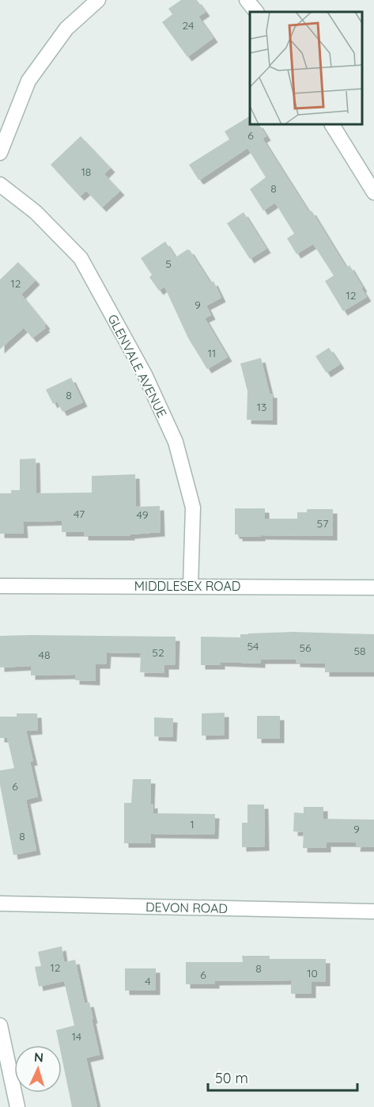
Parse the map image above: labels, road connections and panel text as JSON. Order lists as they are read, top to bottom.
{
  "streets": {
    "street": ["GLENVALE AVENUE", "MIDDLESEX ROAD", "DEVON ROAD"]
  },
  "crossings": [
    ["GLENVALE AVENUE", "MIDDLESEX ROAD"]
  ],
  "house_numbers": [
    "24",
    "6",
    "18",
    "8",
    "5",
    "12",
    "12",
    "9",
    "11",
    "8",
    "13",
    "47",
    "49",
    "57",
    "54",
    "56",
    "58",
    "52",
    "48",
    "6",
    "1",
    "9",
    "8",
    "12",
    "8",
    "10",
    "6",
    "4",
    "14"
  ],
  "scale_bar": "50 m",
  "north": "top"
}
